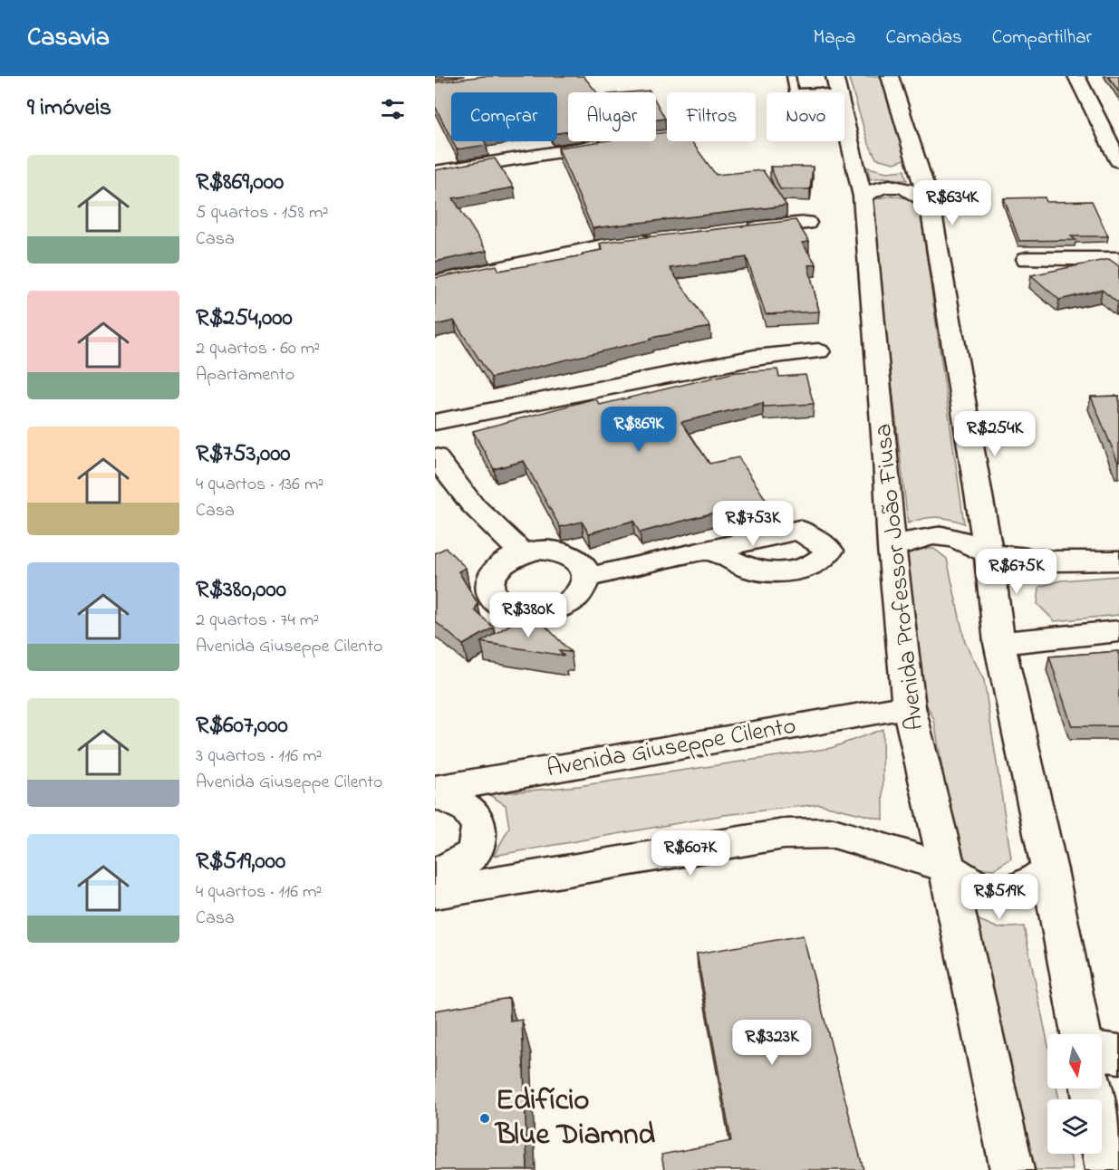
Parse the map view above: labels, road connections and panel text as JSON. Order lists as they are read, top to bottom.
{
  "streets": {
    "main road": ["Avenida Professor João Fiusa", "Avenida Giuseppe Cilento"]
  },
  "crossings": [
    ["Avenida Professor João Fiusa", "Avenida Giuseppe Cilento"]
  ],
  "places": ["Edifício Blue Diamnd"],
  "north": "bottom",
  "page": {
    "header": "Casavia",
    "nav": ["Mapa", "Camadas", "Compartilhar"],
    "heading": "9 imóveis",
    "chip": [
      "Comprar",
      "Alugar",
      "Filtros",
      "Novo"
    ],
    "list": [
      {
        "name": "R$869,000",
        "note": "5 quartos · 158 m² · Casa"
      },
      {
        "name": "R$254,000",
        "note": "2 quartos · 60 m² · Apartamento"
      },
      {
        "name": "R$753,000",
        "note": "4 quartos · 136 m² · Casa"
      },
      {
        "name": "R$380,000",
        "note": "2 quartos · 74 m² · Avenida Giuseppe Cilento"
      },
      {
        "name": "R$607,000",
        "note": "3 quartos · 116 m² · Avenida Giuseppe Cilento"
      },
      {
        "name": "R$519,000",
        "note": "4 quartos · 116 m² · Casa"
      }
    ],
    "price": [
      "R$634K",
      "R$869K",
      "R$254K",
      "R$753K",
      "R$675K",
      "R$380K",
      "R$607K",
      "R$519K",
      "R$323K"
    ]
  }
}
